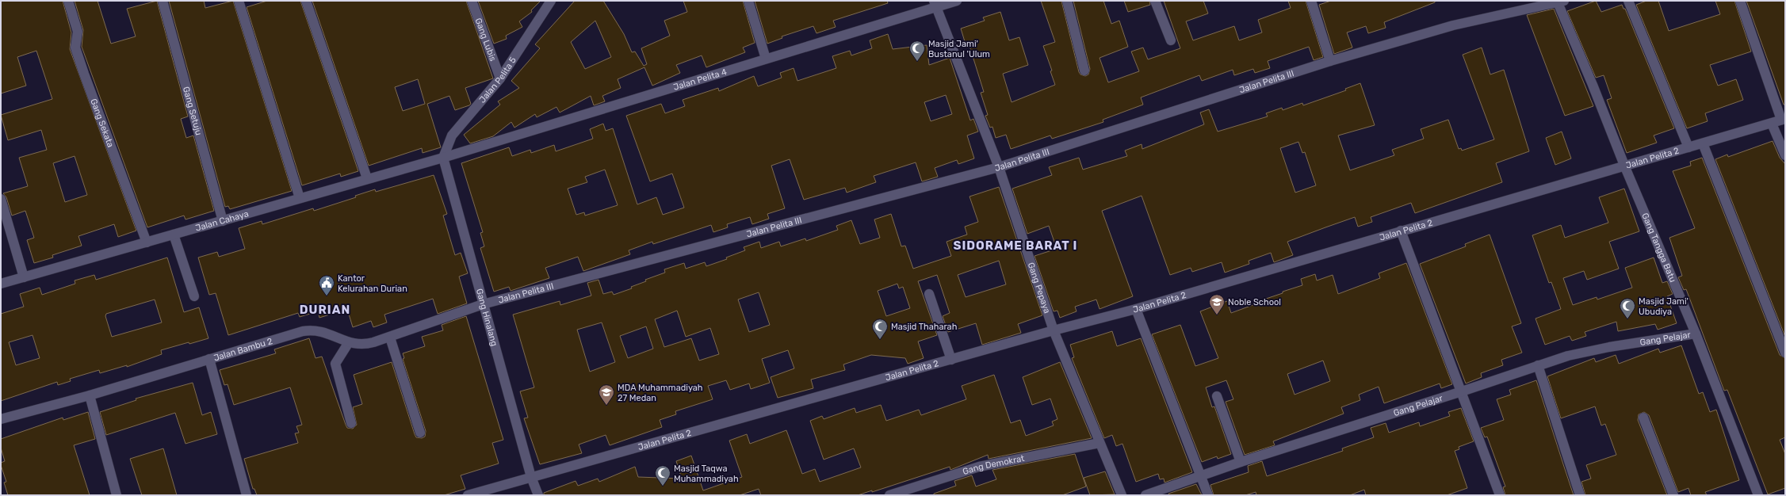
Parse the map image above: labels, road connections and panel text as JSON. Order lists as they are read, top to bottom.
{
  "streets": {
    "street": [
      "Gang Lubis",
      "Jalan Pelita 4",
      "Jalan Pelita 5",
      "Jalan Pelita III",
      "Gang Setuju",
      "Gang Sekata",
      "Jalan Pelita 2",
      "Jalan Cahaya",
      "Gang Tangga Batu",
      "Gang Pepaya",
      "Gang Hinalang",
      "Gang Pelajar",
      "Jalan Bambu 2",
      "Gang Demokrat"
    ]
  },
  "crossings": [
    ["Gang Lubis", "Jalan Pelita 5"],
    ["Jalan Pelita 4", "Jalan Pelita 5"],
    ["Jalan Pelita 4", "Jalan Cahaya"],
    ["Jalan Pelita 4", "Gang Pepaya"],
    ["Jalan Pelita 4", "Gang Hinalang"],
    ["Jalan Pelita 5", "Jalan Cahaya"],
    ["Jalan Pelita 5", "Gang Hinalang"],
    ["Jalan Pelita III", "Gang Tangga Batu"],
    ["Jalan Pelita III", "Gang Pepaya"],
    ["Jalan Pelita III", "Gang Hinalang"],
    ["Jalan Pelita III", "Jalan Bambu 2"],
    ["Gang Setuju", "Jalan Cahaya"],
    ["Gang Sekata", "Jalan Cahaya"],
    ["Jalan Pelita 2", "Gang Tangga Batu"],
    ["Jalan Pelita 2", "Gang Pepaya"],
    ["Jalan Pelita 2", "Gang Hinalang"],
    ["Jalan Cahaya", "Gang Hinalang"],
    ["Gang Tangga Batu", "Gang Pelajar"],
    ["Gang Pepaya", "Gang Demokrat"],
    ["Gang Hinalang", "Jalan Bambu 2"]
  ],
  "districts": ["SIDORAME BARAT I", "DURIAN"],
  "places": {
    "mosque": [
      "Masjid Jami' Bustanul 'Ulum",
      "Masjid Jami' Ubudiya",
      "Masjid Thaharah",
      "Masjid Taqwa Muhammadiyah"
    ],
    "public building": ["Kantor Kelurahan Durian"],
    "school or university": ["Noble School", "MDA Muhammadiyah 27 Medan"]
  }
}
